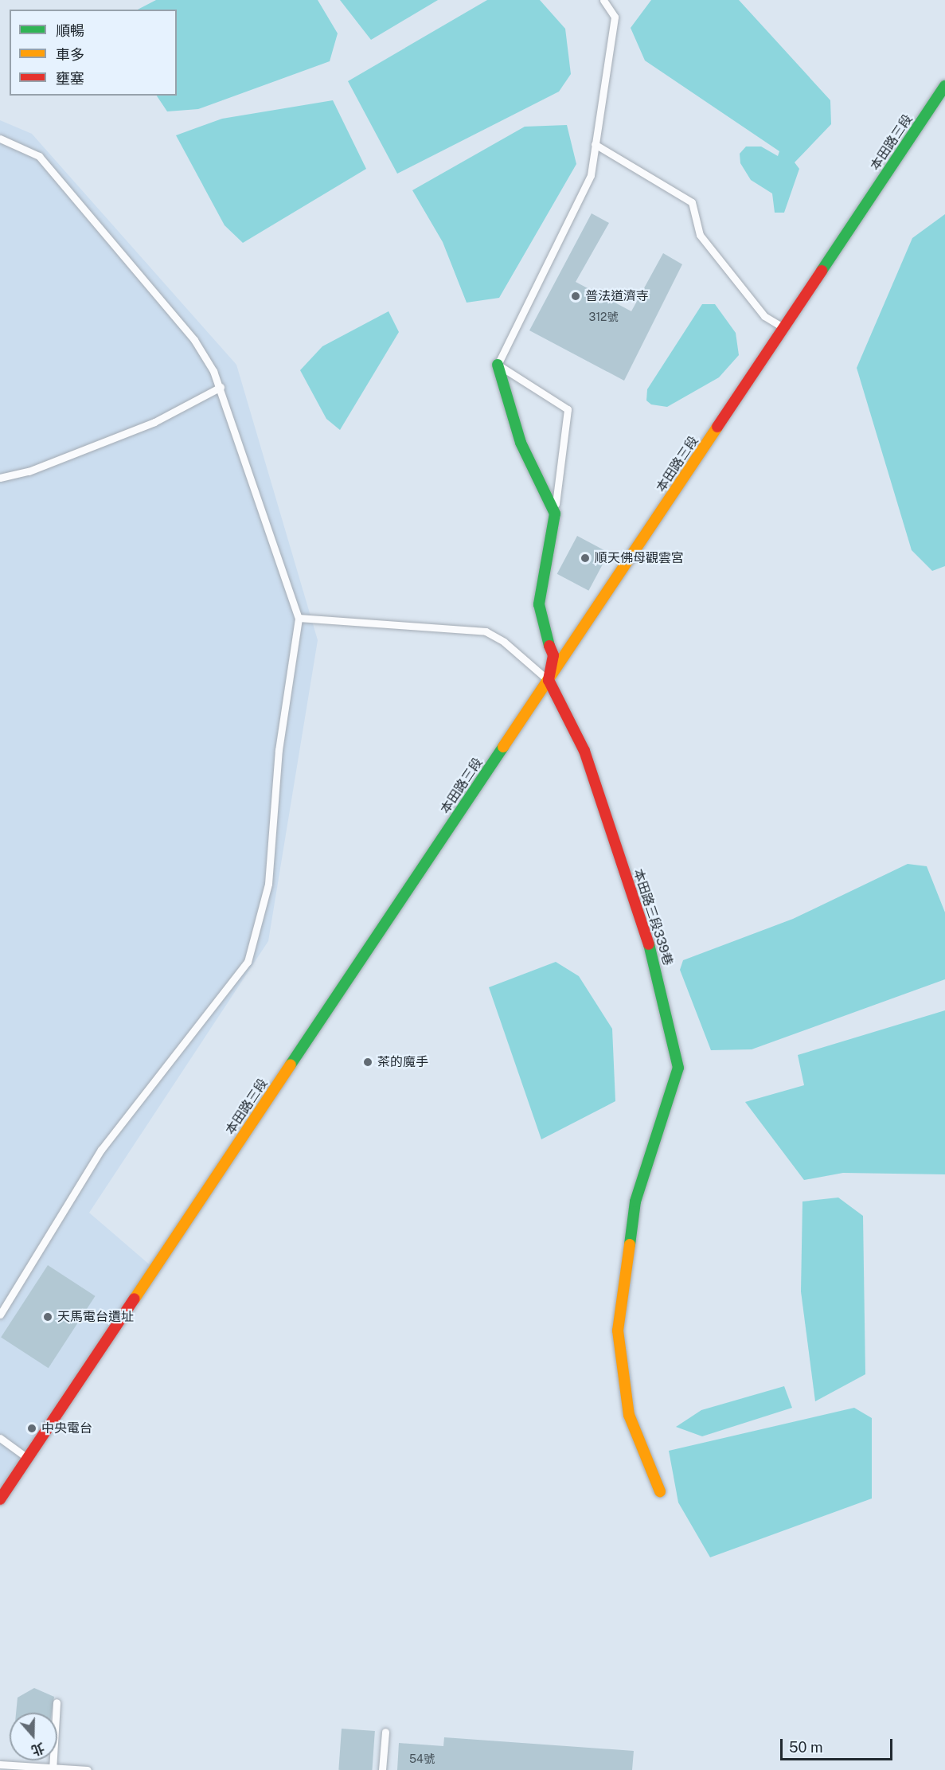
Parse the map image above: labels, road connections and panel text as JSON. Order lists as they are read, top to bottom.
{
  "streets": {
    "street": ["本田路三段", "本田路三段339巷"]
  },
  "crossings": [
    ["本田路三段", "本田路三段339巷"]
  ],
  "places": [
    "普法道濟寺",
    "順天佛母觀雲宮",
    "茶的魔手",
    "天馬電台遺址",
    "中央電台"
  ],
  "house_numbers": ["312號", "54號"],
  "legend": ["順暢", "車多", "壅塞"],
  "scale_bar": "50 m",
  "north": "bottom"
}
